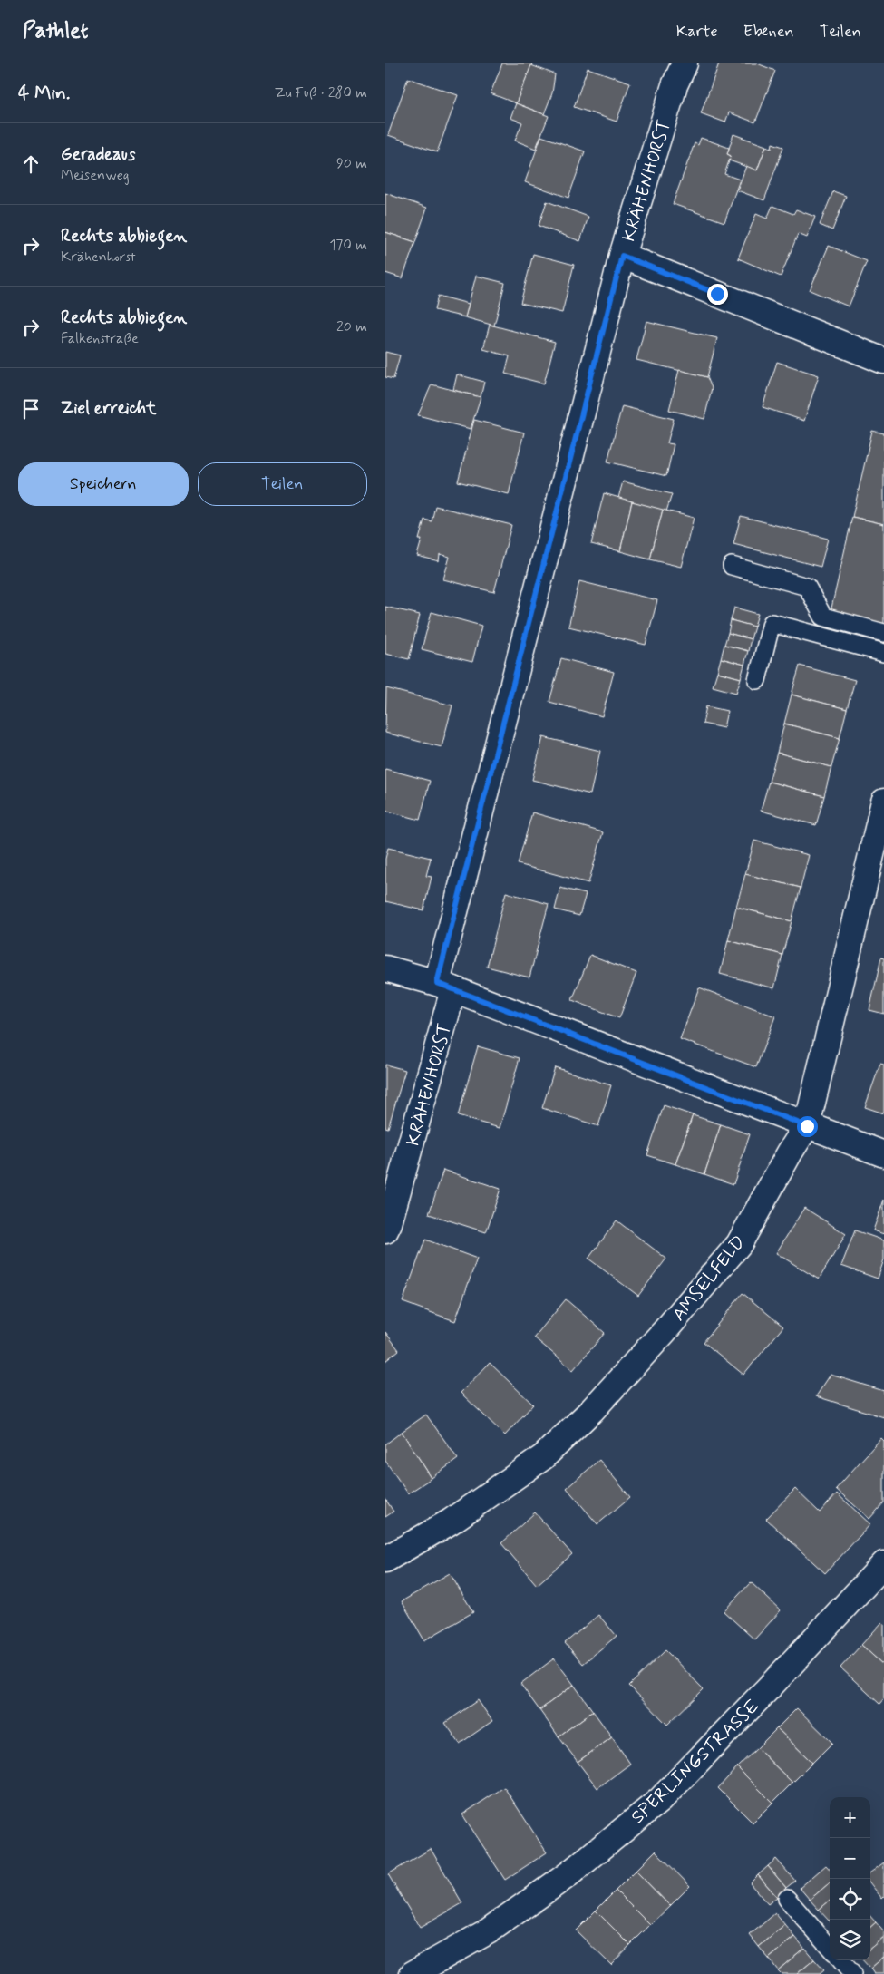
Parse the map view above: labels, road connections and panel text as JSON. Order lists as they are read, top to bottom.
{
  "streets": {
    "street": ["KRÄHENHORST", "AMSELFELD", "SPERLINGSTRASSE"]
  },
  "page": {
    "header": "Pathlet",
    "nav": ["Karte", "Ebenen", "Teilen"],
    "heading": ["4 Min.", "Zu Fuß · 280 m"],
    "list": [
      ["Geradeaus", "Meisenweg", "90 m"],
      ["Rechts abbiegen", "Krähenhorst", "170 m"],
      ["Rechts abbiegen", "Falkenstraße", "20 m"],
      "Ziel erreicht"
    ],
    "buttons": ["Speichern", "Teilen"],
    "map_buttons": ["+", "−"]
  }
}
